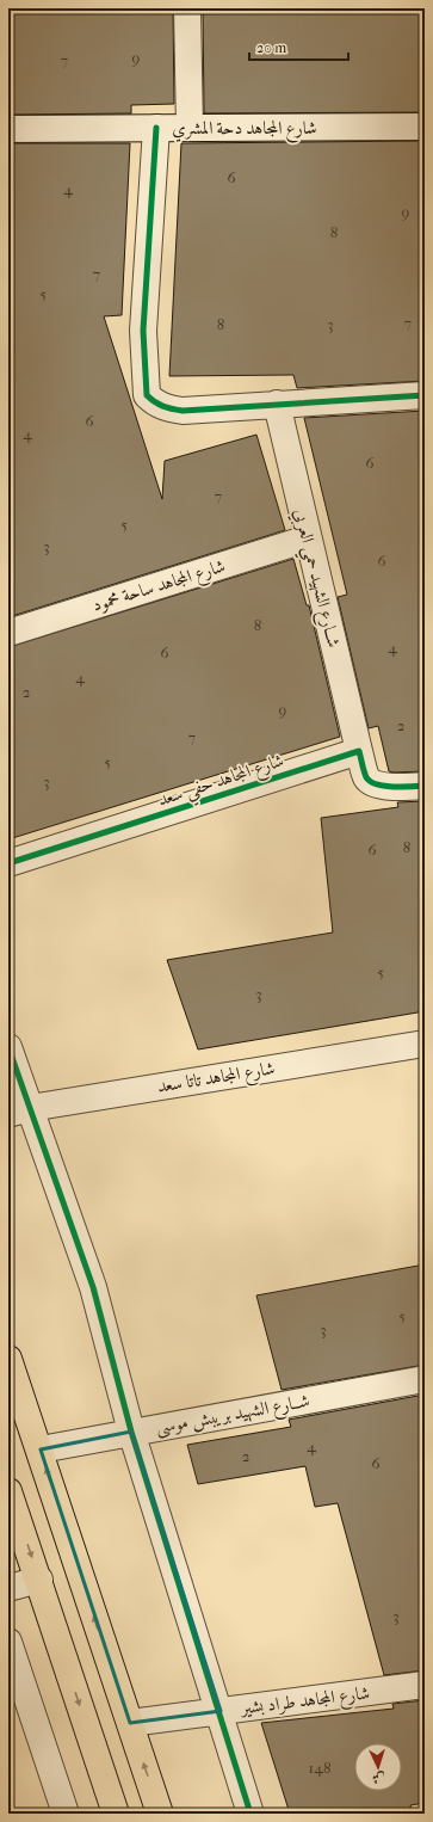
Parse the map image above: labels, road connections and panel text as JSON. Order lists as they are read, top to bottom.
{
  "streets": {
    "street": [
      "شارع المجاهد دحة المشري",
      "شــارع الشهيد حمي العربي",
      "شارع المجاهد ساحة محمود",
      "شارع المجاهد حفي سعد",
      "شارع المجاهد تاتا سعد",
      "شــارع الشهيد بريبش موسى",
      "شارع المجاهد طراد بشير"
    ]
  },
  "crossings": [
    ["شــارع الشهيد حمي العربي", "شارع المجاهد ساحة محمود"],
    ["شــارع الشهيد حمي العربي", "شارع المجاهد حفي سعد"]
  ],
  "house_numbers": [
    "9",
    "7",
    "6",
    "4",
    "9",
    "8",
    "7",
    "5",
    "7",
    "8",
    "3",
    "6",
    "4",
    "6",
    "7",
    "5",
    "3",
    "6",
    "8",
    "4",
    "6",
    "4",
    "2",
    "9",
    "2",
    "7",
    "5",
    "3",
    "8",
    "6",
    "5",
    "3",
    "5",
    "3",
    "4",
    "2",
    "6",
    "3",
    "148"
  ],
  "scale_bar": "20 m",
  "north": "bottom"
}
